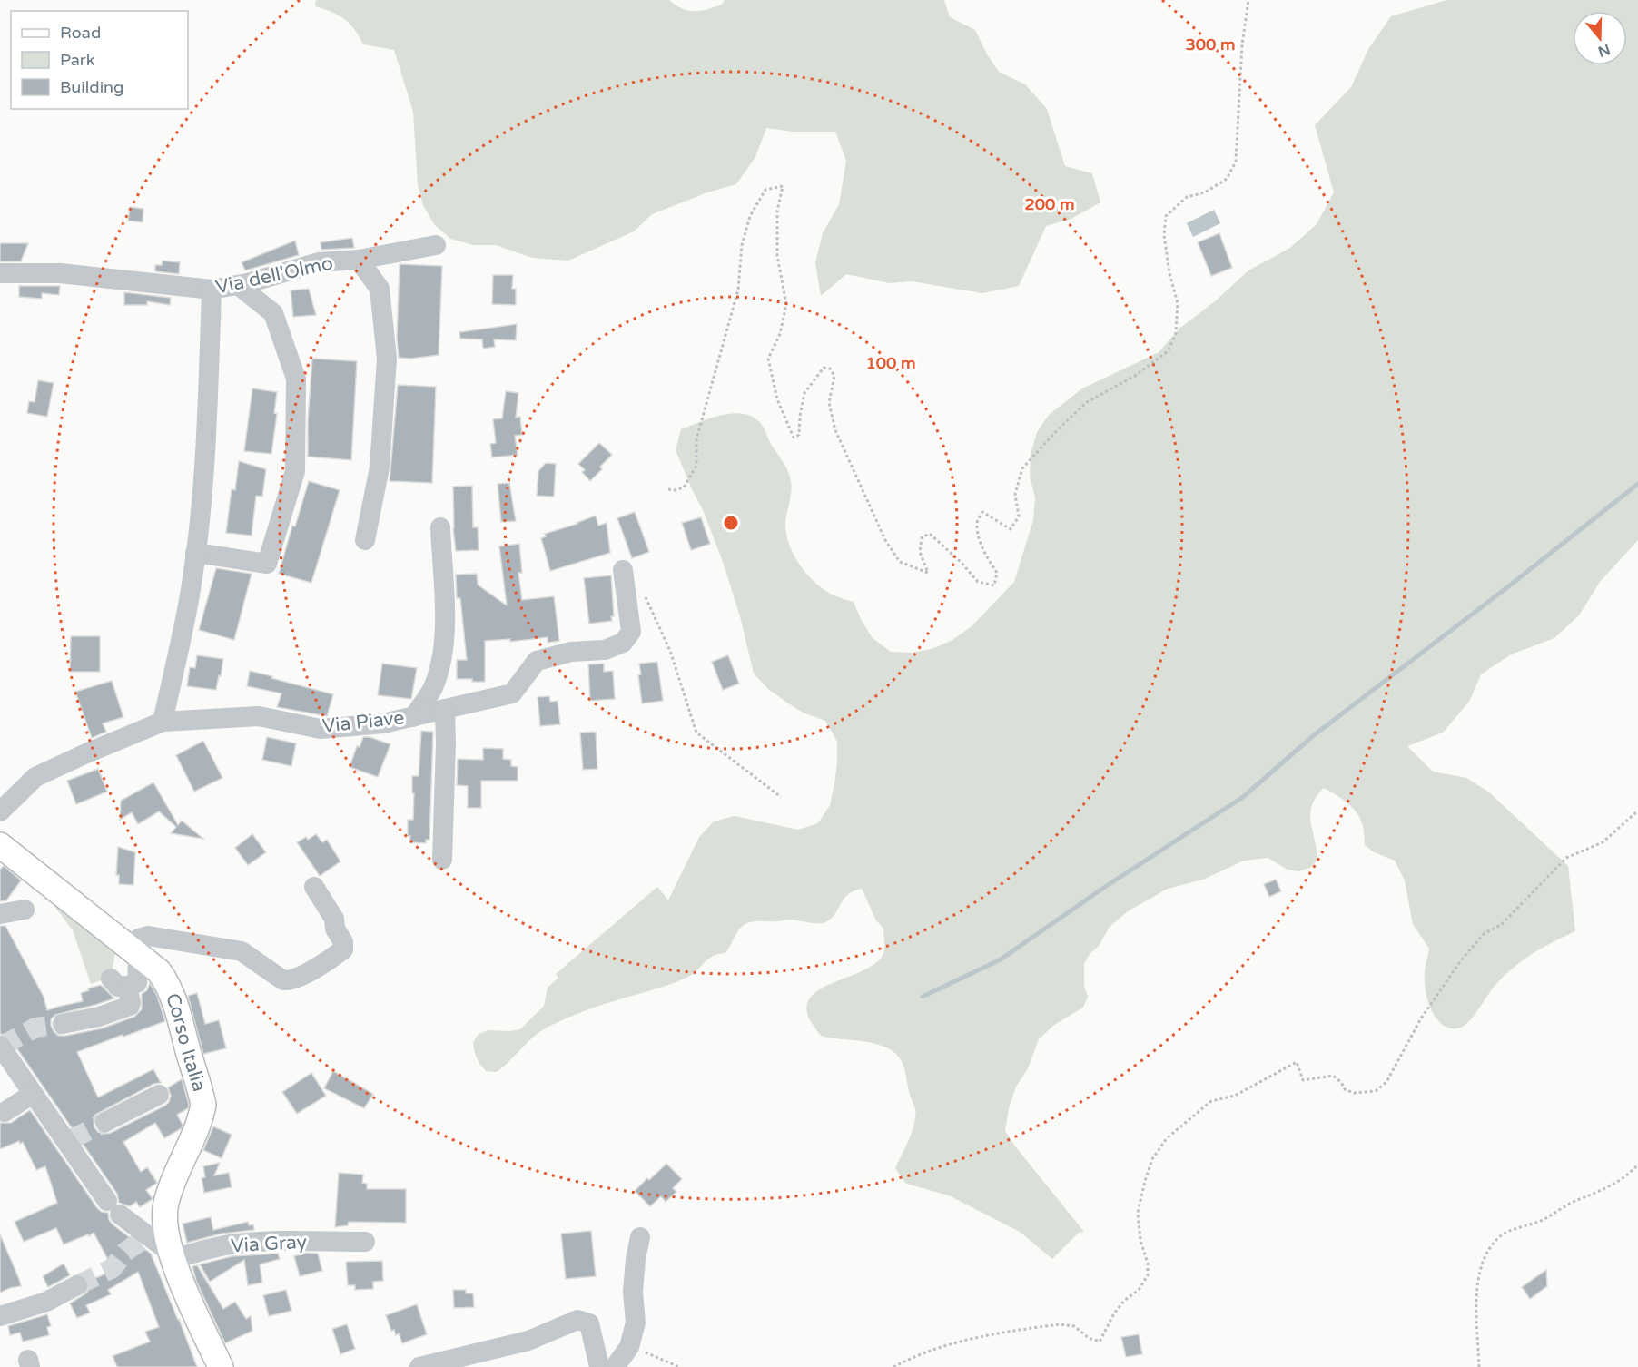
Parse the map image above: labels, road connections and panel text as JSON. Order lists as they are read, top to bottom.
{
  "streets": {
    "main road": ["Corso Italia"],
    "street": ["Via dell'Olmo", "Via Piave", "Via Gray"]
  },
  "crossings": [
    ["Corso Italia", "Via Gray"]
  ],
  "legend": ["Road", "Park", "Building"],
  "north": "bottom",
  "rings": ["300 m", "200 m", "100 m"]
}
